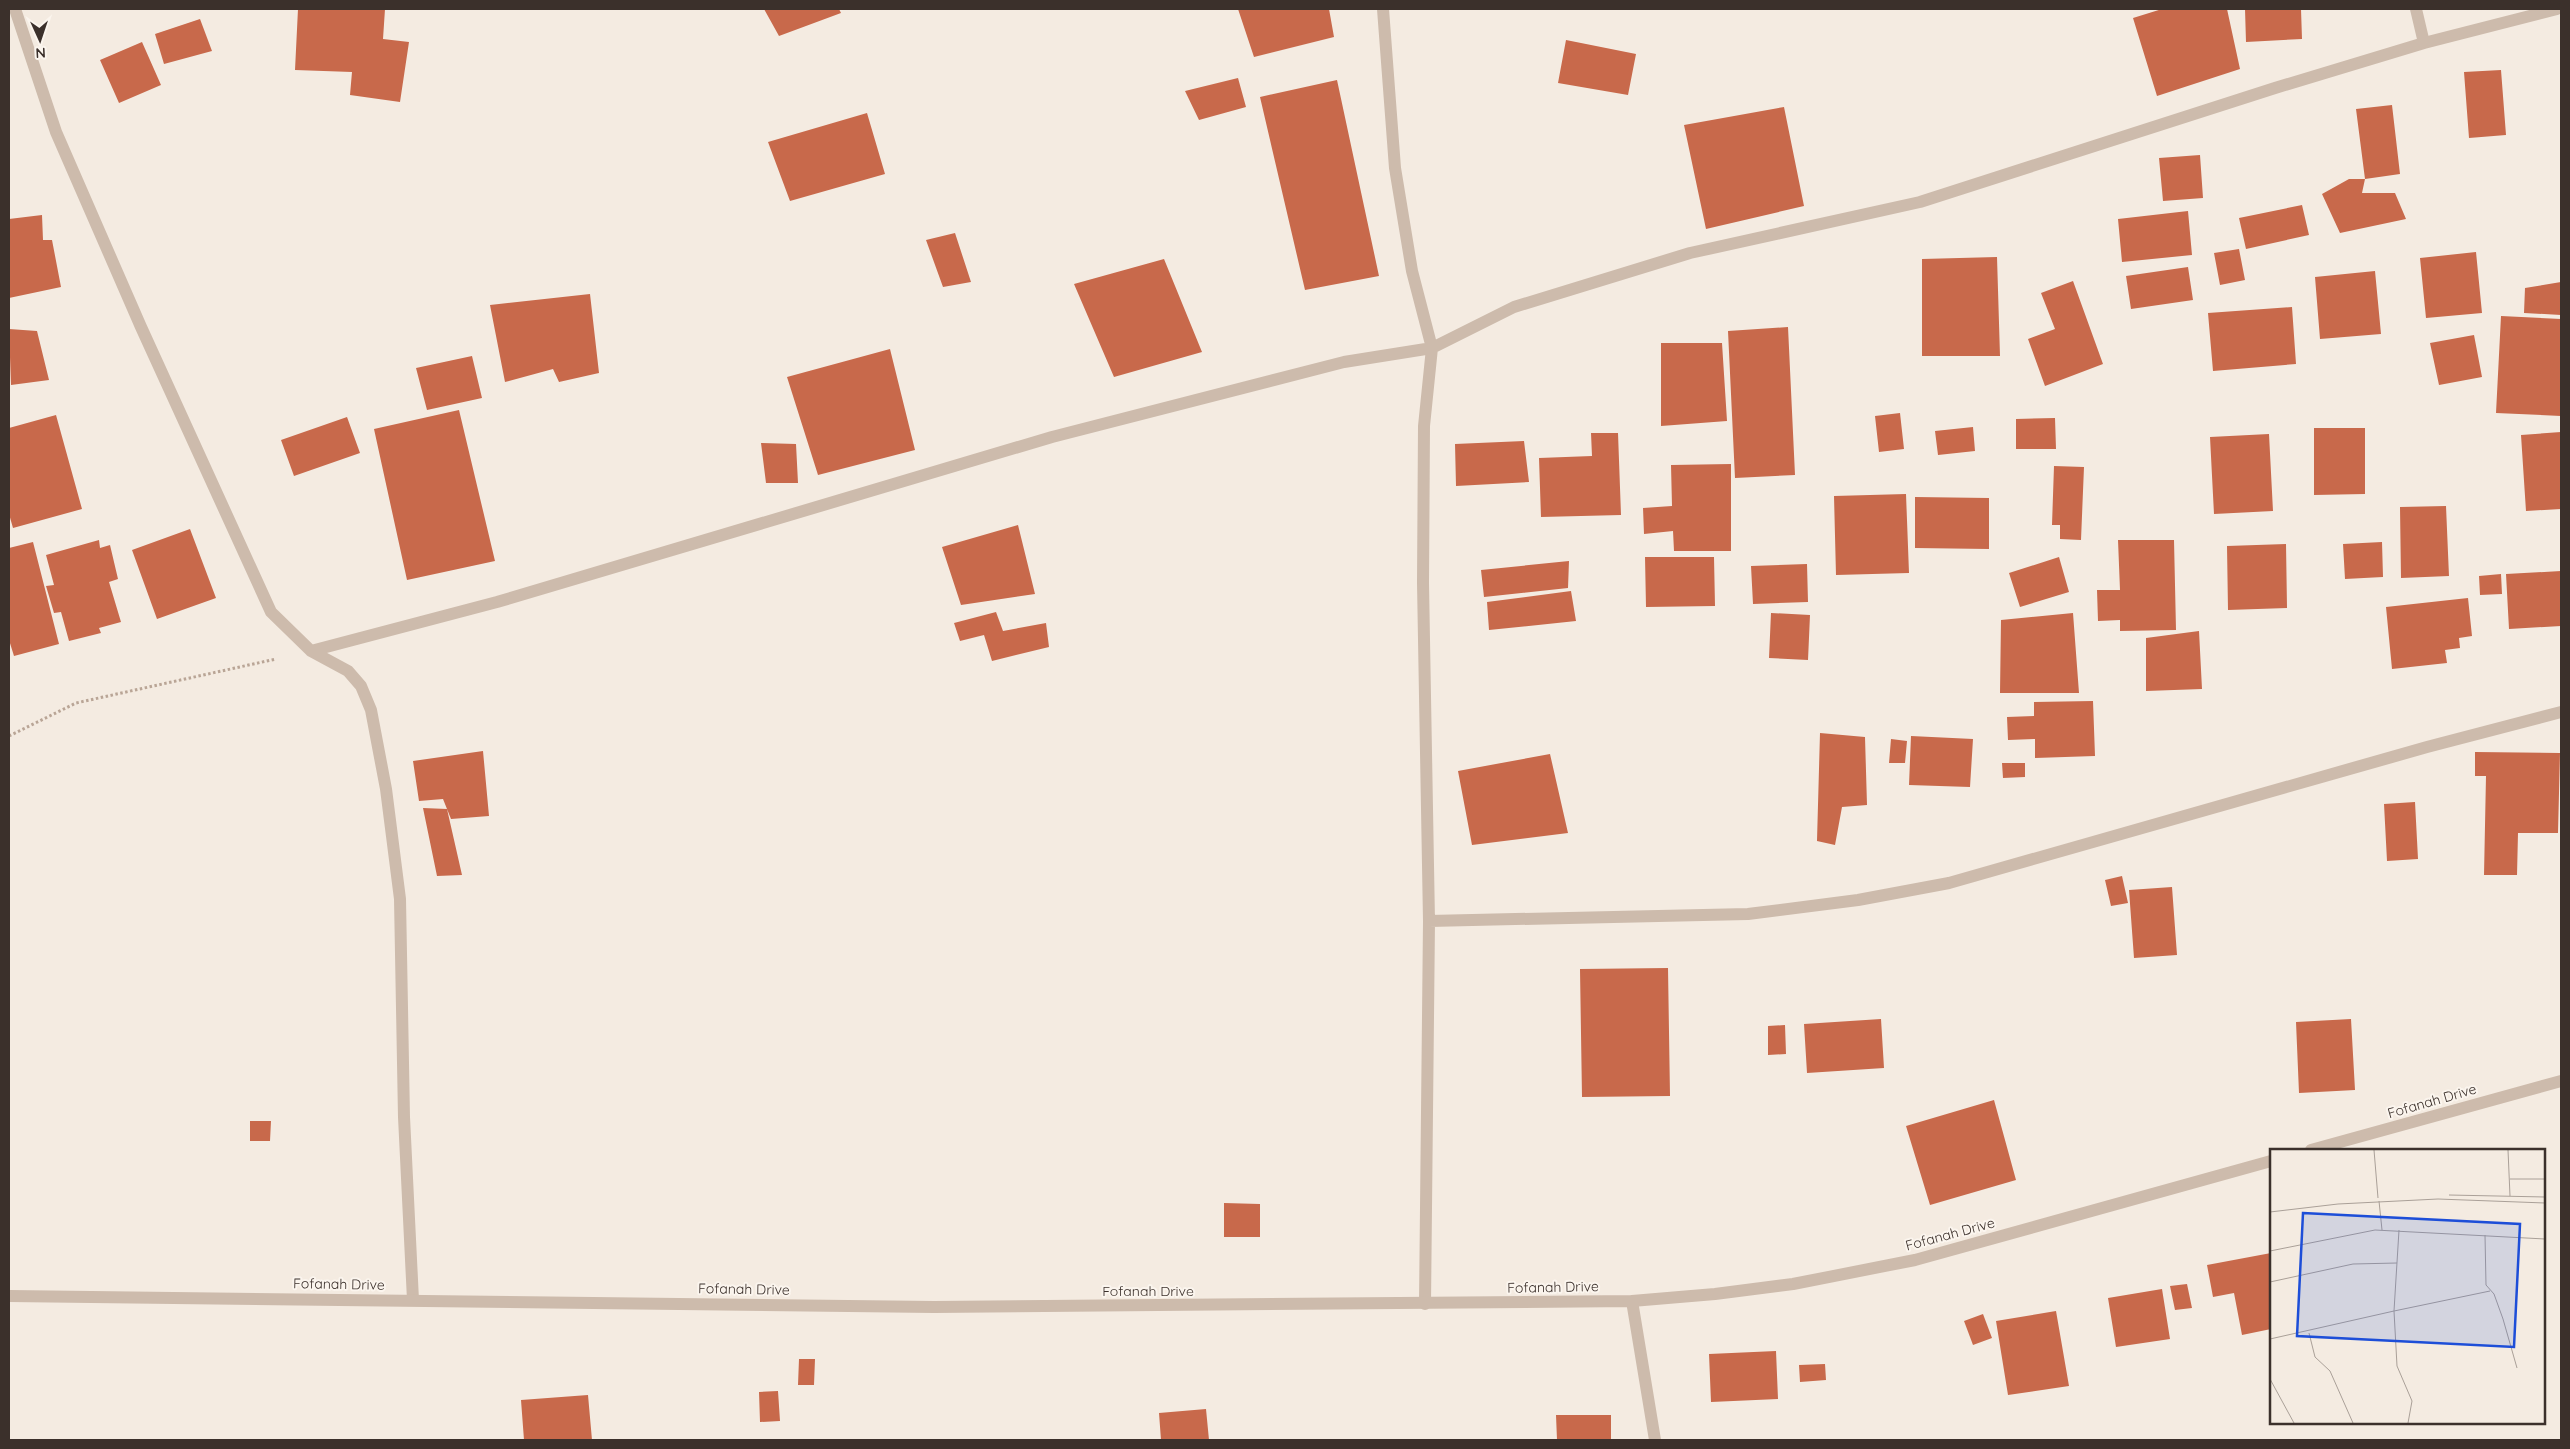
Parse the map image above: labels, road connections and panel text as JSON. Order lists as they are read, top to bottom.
{
  "streets": {
    "street": ["Fofanah Drive"]
  },
  "north": "bottom"
}
